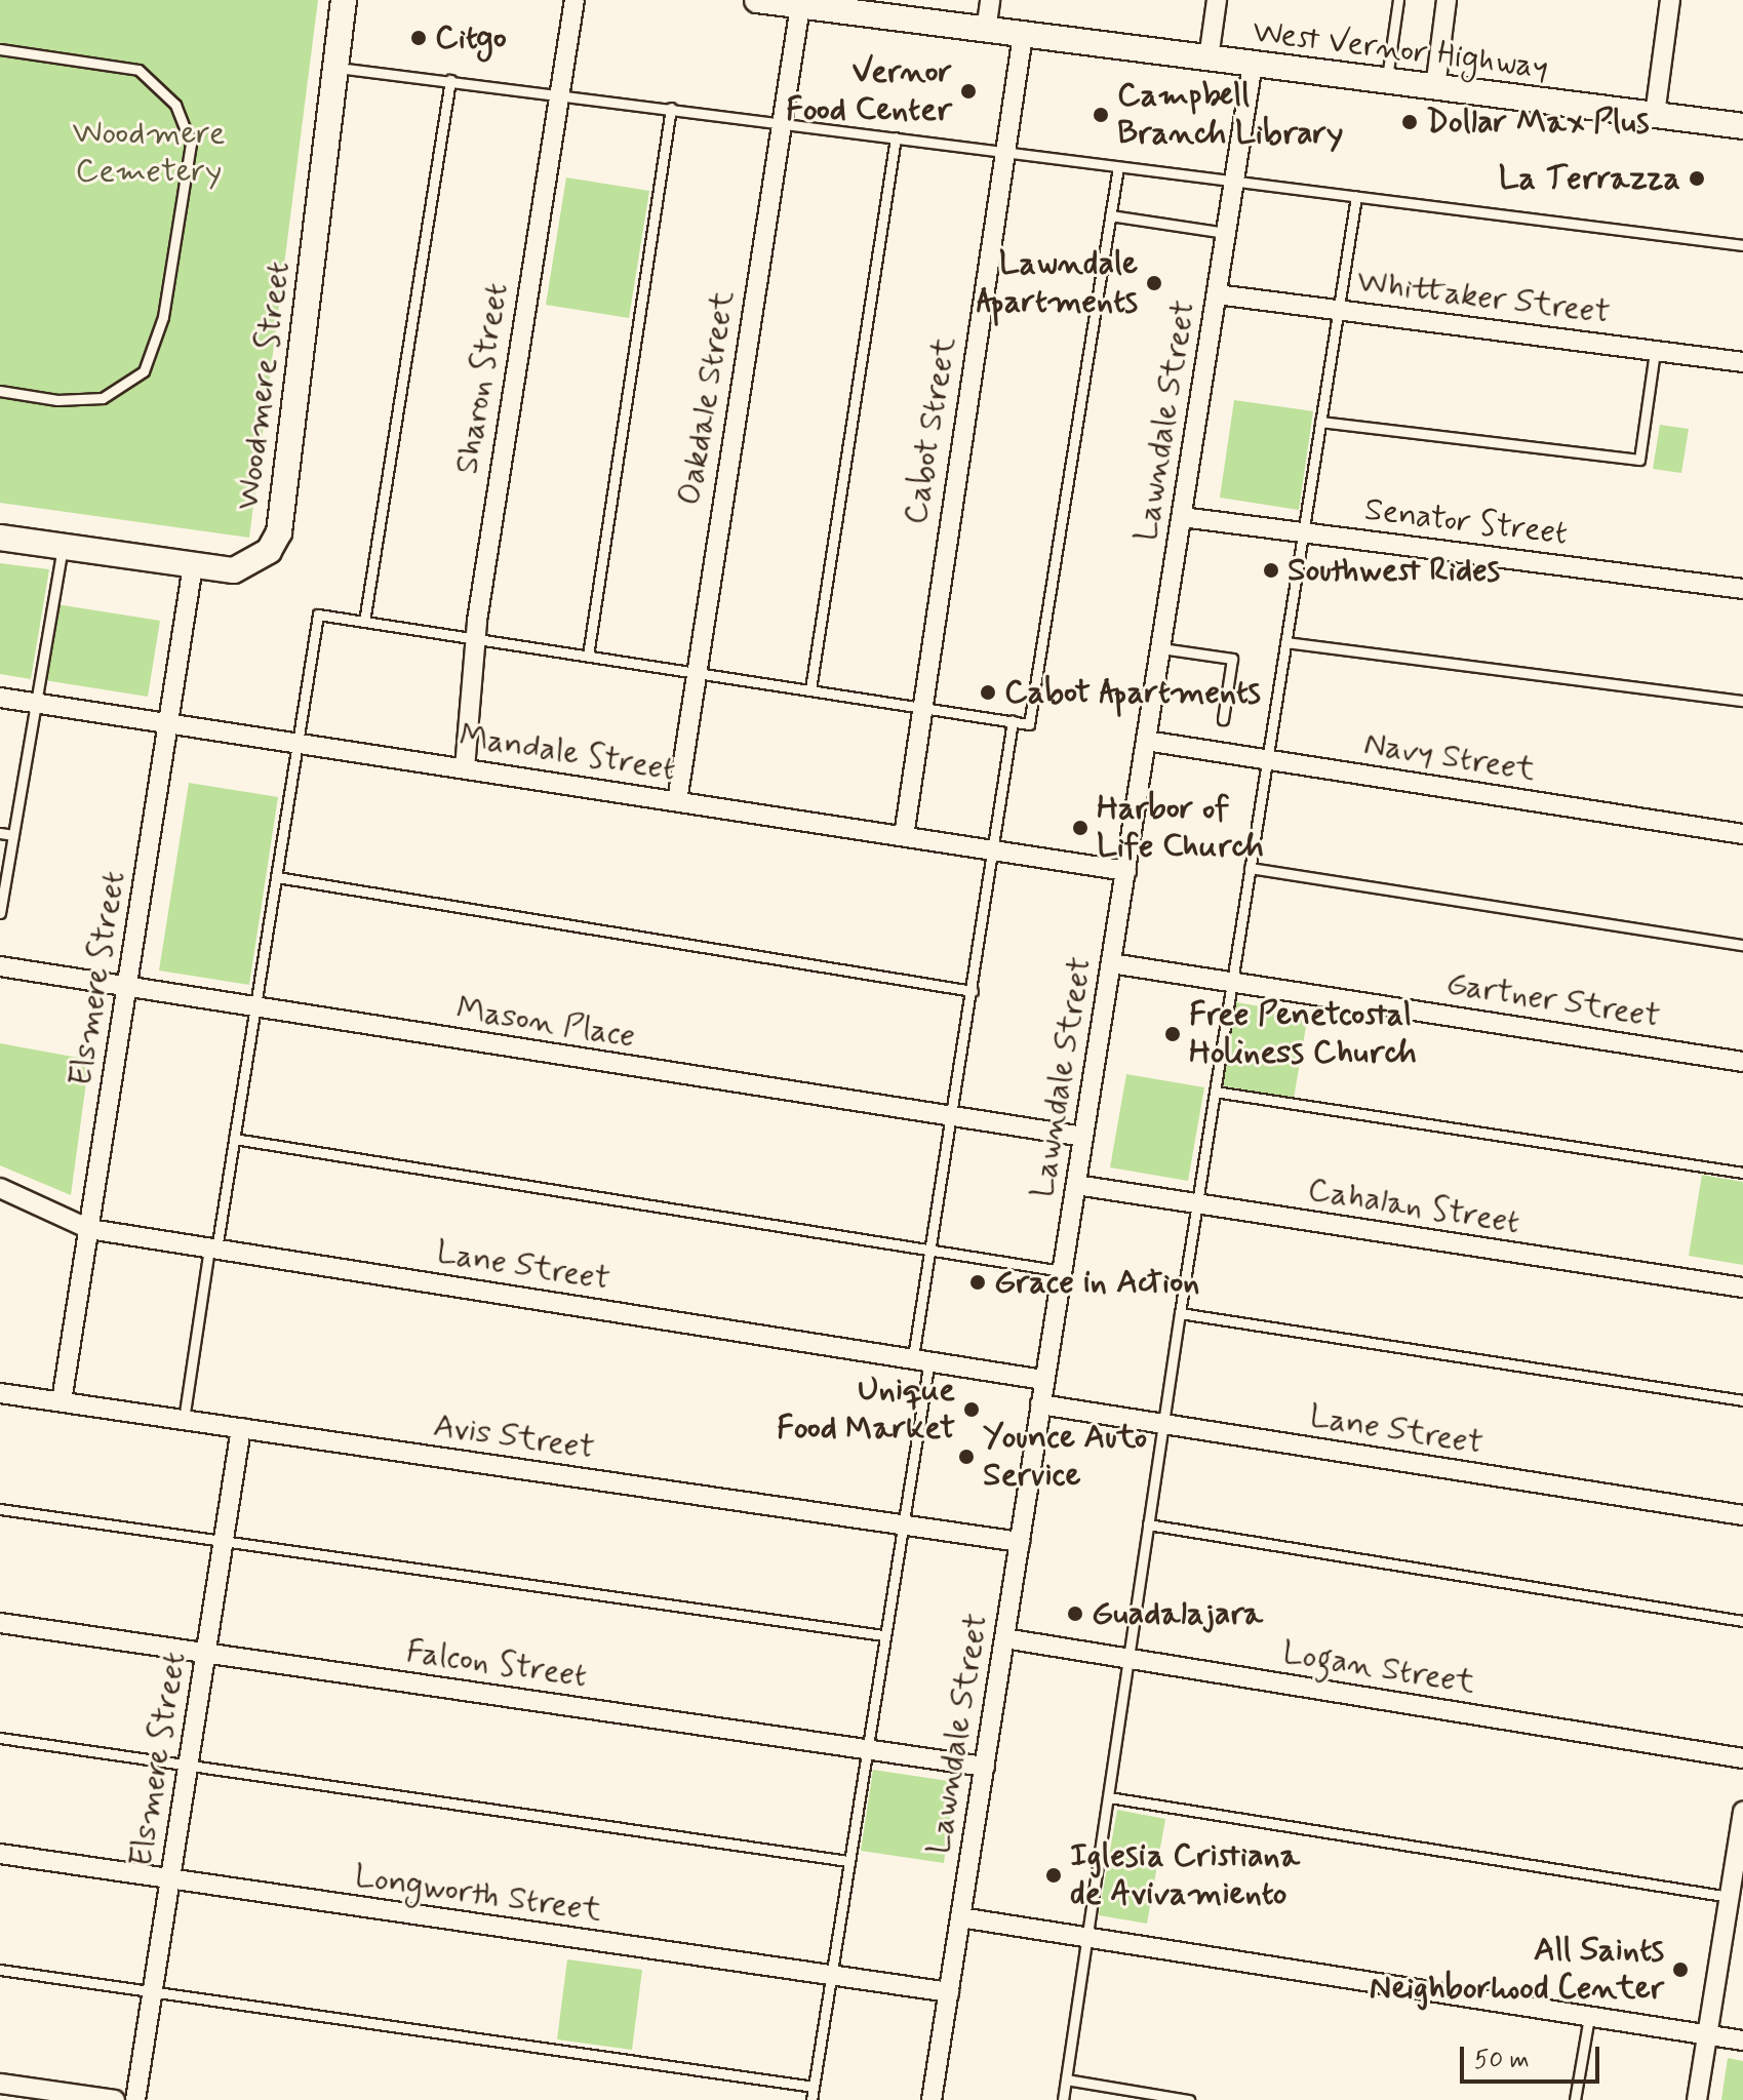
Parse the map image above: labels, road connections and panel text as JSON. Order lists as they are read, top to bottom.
{
  "streets": {
    "street": [
      "West Vernor Highway",
      "Whittaker Street",
      "Sharon Street",
      "Woodmere Street",
      "Oakdale Street",
      "Lawndale Street",
      "Cabot Street",
      "Senator Street",
      "Mandale Street",
      "Navy Street",
      "Elsmere Street",
      "Gartner Street",
      "Mason Place",
      "Cahalan Street",
      "Lane Street",
      "Avis Street",
      "Falcon Street",
      "Logan Street",
      "Longworth Street"
    ]
  },
  "crossings": [
    ["West Vernor Highway", "Oakdale Street"],
    ["West Vernor Highway", "Lawndale Street"],
    ["West Vernor Highway", "Cabot Street"],
    ["Whittaker Street", "Lawndale Street"],
    ["Sharon Street", "Mandale Street"],
    ["Woodmere Street", "Elsmere Street"],
    ["Oakdale Street", "Mandale Street"],
    ["Lawndale Street", "Senator Street"],
    ["Lawndale Street", "Mandale Street"],
    ["Lawndale Street", "Navy Street"],
    ["Lawndale Street", "Gartner Street"],
    ["Lawndale Street", "Mason Place"],
    ["Lawndale Street", "Cahalan Street"],
    ["Lawndale Street", "Lane Street"],
    ["Lawndale Street", "Avis Street"],
    ["Lawndale Street", "Falcon Street"],
    ["Lawndale Street", "Logan Street"],
    ["Lawndale Street", "Longworth Street"],
    ["Cabot Street", "Mandale Street"],
    ["Mandale Street", "Elsmere Street"],
    ["Elsmere Street", "Mason Place"],
    ["Elsmere Street", "Lane Street"],
    ["Elsmere Street", "Avis Street"],
    ["Elsmere Street", "Falcon Street"],
    ["Elsmere Street", "Longworth Street"]
  ],
  "parks": ["Woodmere Cemetery"],
  "places": [
    "Citgo",
    "Vernor Food Center",
    "Campbell Branch Library",
    "Dollar Max Plus",
    "La Terrazza",
    "Lawndale Apartments",
    "Southwest Rides",
    "Cabot Apartments",
    "Harbor of Life Church",
    "Free Penetcostal Holiness Church",
    "Grace in Action",
    "Unique Food Market",
    "Younce Auto Service",
    "Guadalajara",
    "Iglesia Cristiana de Avivamiento",
    "All Saints Neighborhood Center"
  ],
  "scale_bar": "50 m"
}
